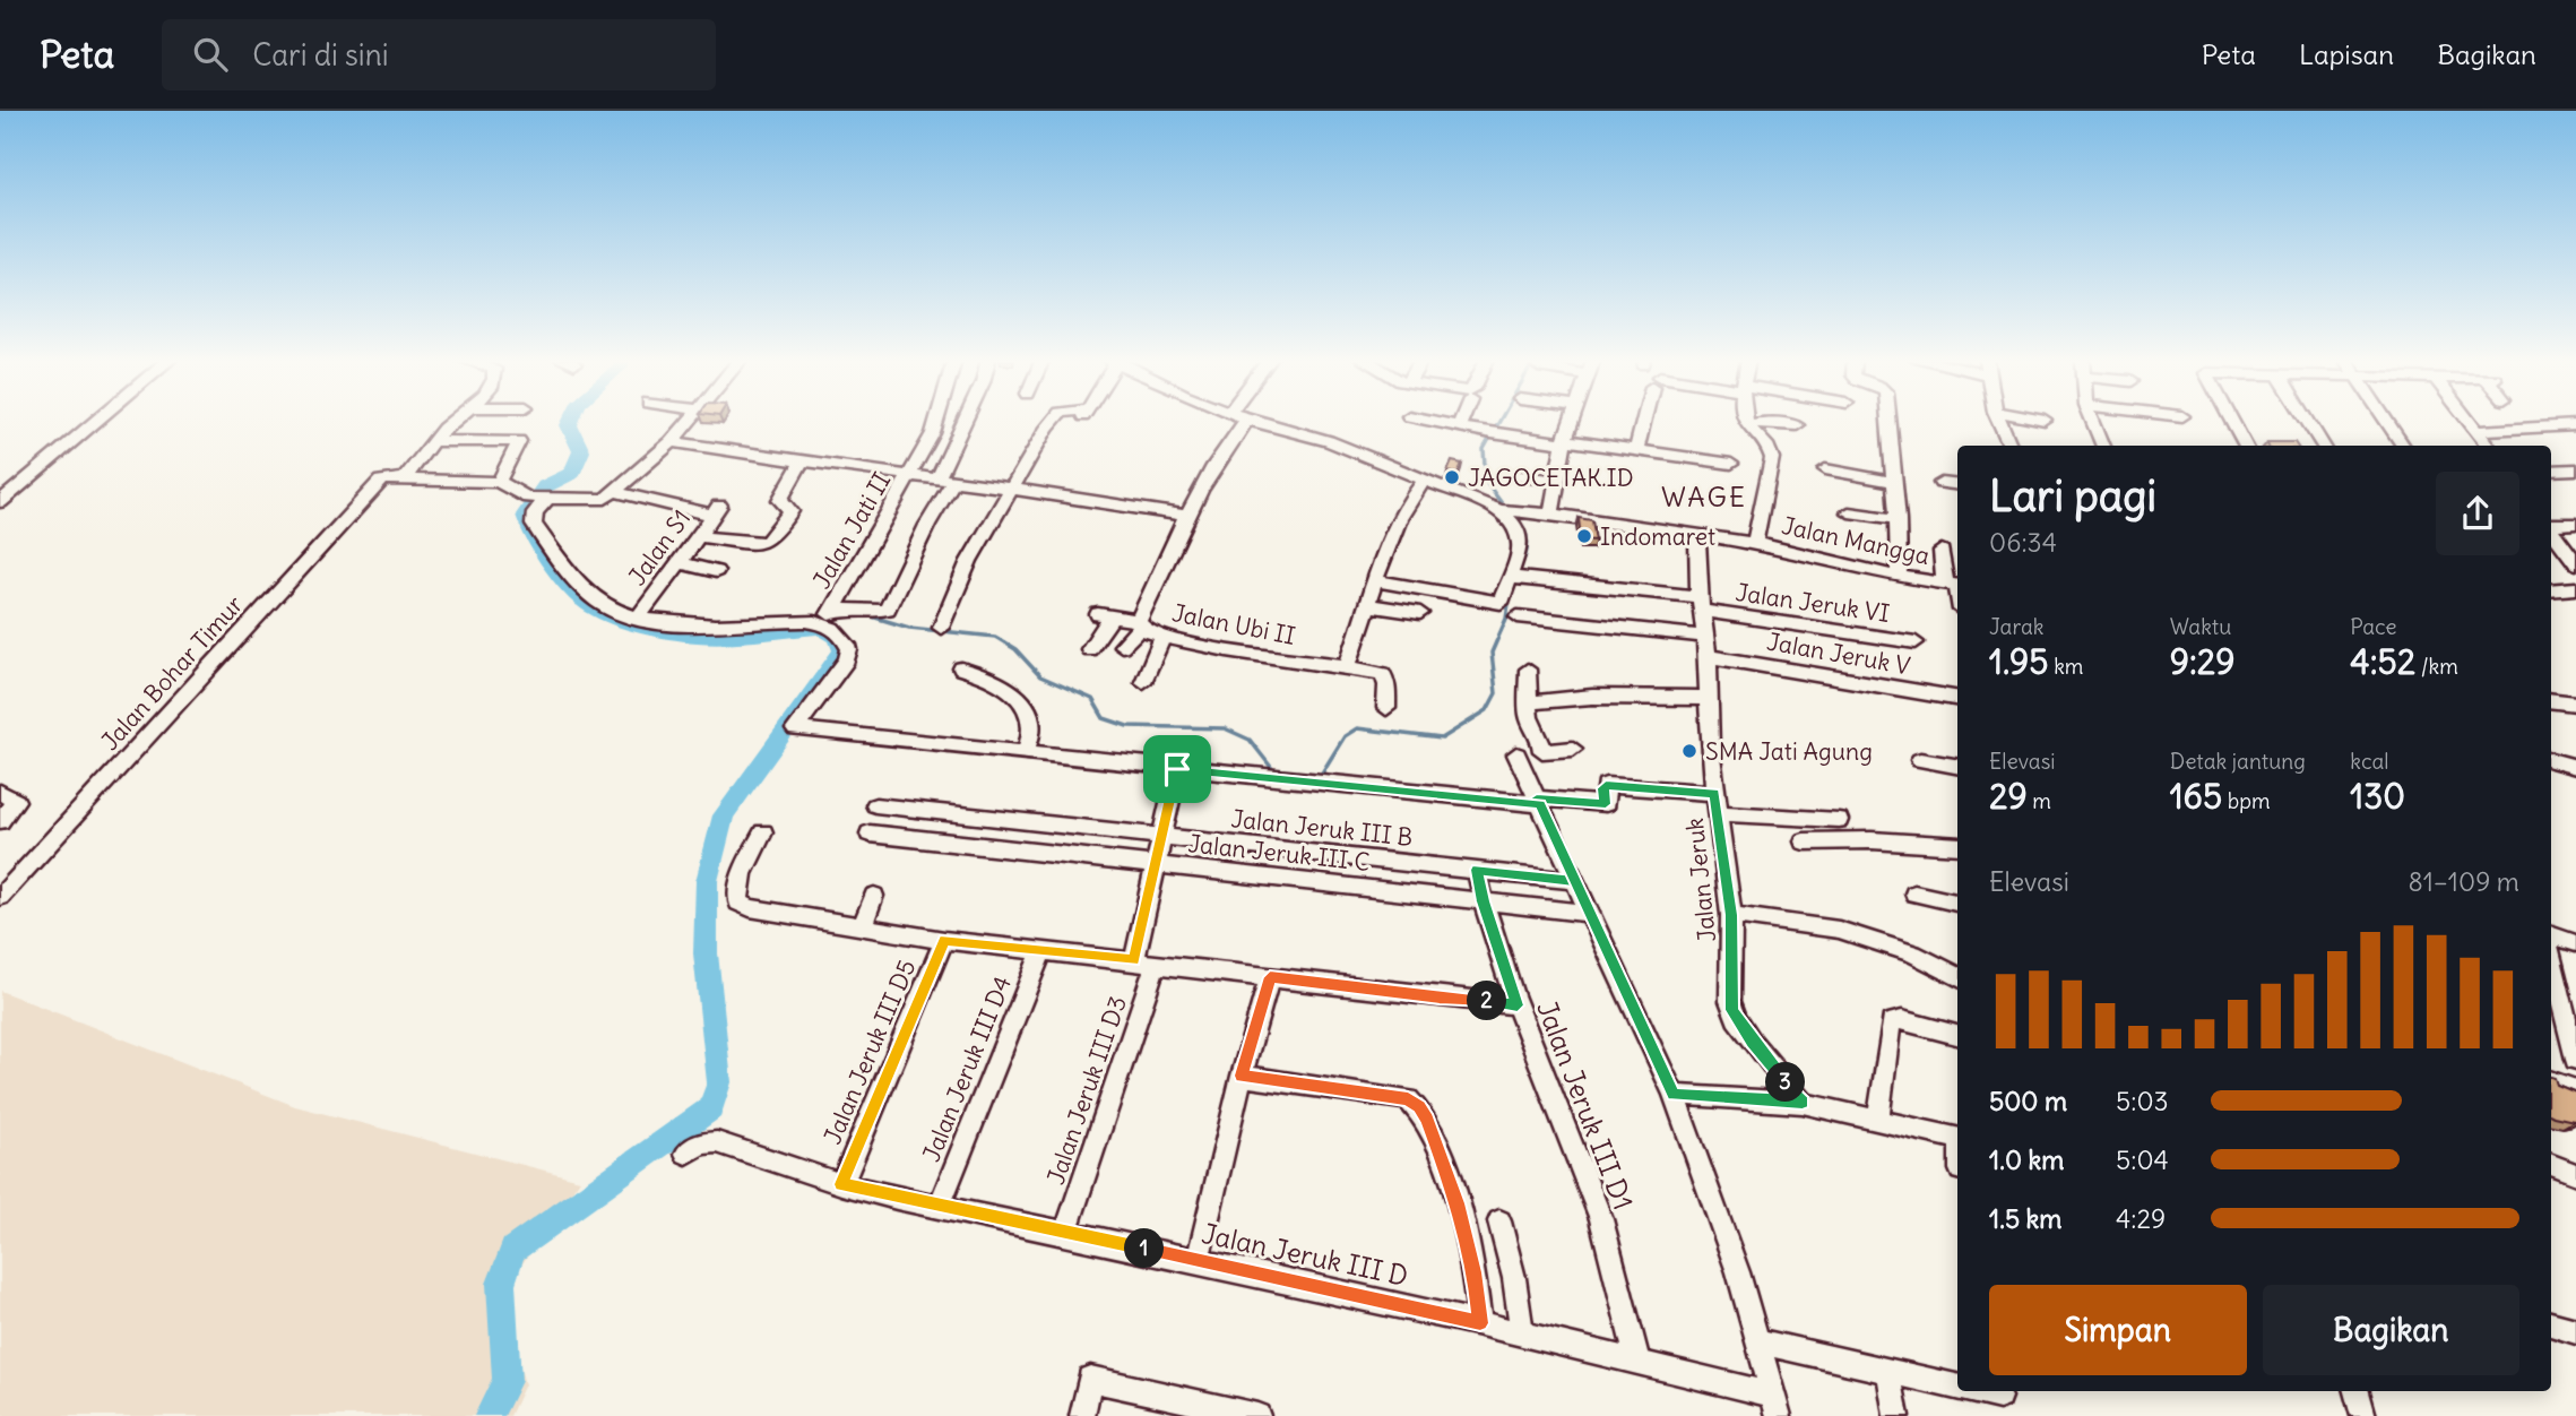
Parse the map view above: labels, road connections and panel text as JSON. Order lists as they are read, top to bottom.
{
  "streets": {
    "street": [
      "Jalan Jati II",
      "Jalan Mangga",
      "Jalan S1",
      "Jalan Jeruk VI",
      "Jalan Ubi II",
      "Jalan Jeruk V",
      "Jalan Bohar Timur",
      "Jalan Jeruk III B",
      "Jalan Jeruk III C",
      "Jalan Jeruk",
      "Jalan Jeruk III D5",
      "Jalan Jeruk III D4",
      "Jalan Jeruk III D3",
      "Jalan Jeruk III D1",
      "Jalan Jeruk III D"
    ]
  },
  "crossings": [
    ["Jalan Mangga", "Jalan Jeruk"],
    ["Jalan Jeruk VI", "Jalan Jeruk"],
    ["Jalan Jeruk V", "Jalan Jeruk"],
    ["Jalan Jeruk III B", "Jalan Jeruk III D1"],
    ["Jalan Jeruk III C", "Jalan Jeruk III D1"],
    ["Jalan Jeruk III D5", "Jalan Jeruk III D"],
    ["Jalan Jeruk III D4", "Jalan Jeruk III D"],
    ["Jalan Jeruk III D3", "Jalan Jeruk III D"],
    ["Jalan Jeruk III D1", "Jalan Jeruk III D"]
  ],
  "districts": ["WAGE"],
  "places": ["JAGOCETAK.ID", "Indomaret", "SMA Jati Agung"],
  "page": {
    "header": "Peta",
    "search": "Cari di sini",
    "nav": ["Peta", "Lapisan", "Bagikan"],
    "heading": ["Lari pagi", "06:34"],
    "stats": [
      ["Jarak", "1.95 km"],
      ["Waktu", "9:29"],
      ["Pace", "4:52 /km"],
      ["Elevasi", "29 m"],
      ["Detak jantung", "165 bpm"],
      ["kcal", "130"]
    ],
    "chart": ["Elevasi", "81–109 m"],
    "pins": ["2", "3", "1"],
    "list": [
      {
        "name": "500 m",
        "note": "5:03"
      },
      {
        "name": "1.0 km",
        "note": "5:04"
      },
      {
        "name": "1.5 km",
        "note": "4:29"
      }
    ],
    "buttons": ["Simpan", "Bagikan"]
  }
}
